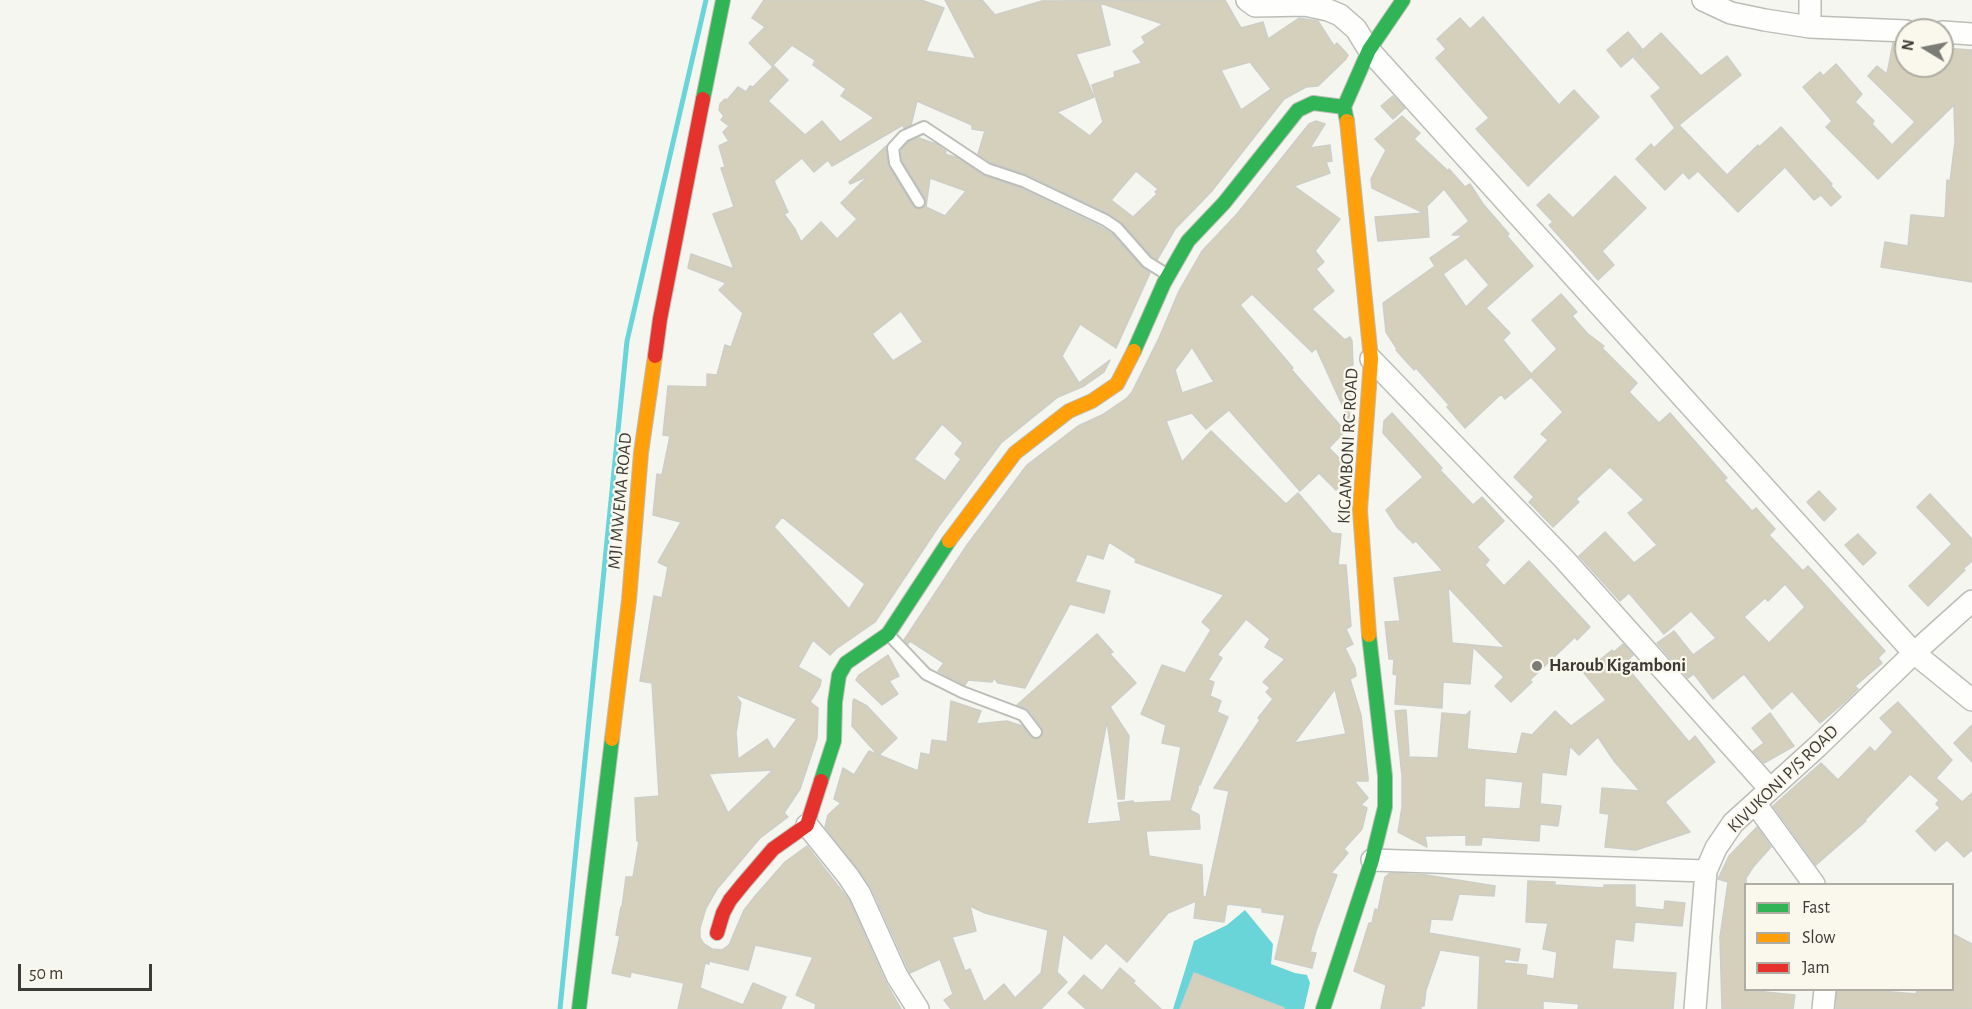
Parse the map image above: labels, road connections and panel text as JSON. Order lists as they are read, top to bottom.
{
  "streets": {
    "street": ["KIGAMBONI RC ROAD", "MJI MWEMA ROAD", "KIVUKONI P/S ROAD"]
  },
  "places": ["Haroub Kigamboni"],
  "legend": ["Fast", "Slow", "Jam"],
  "scale_bar": "50 m",
  "north": "left"
}
